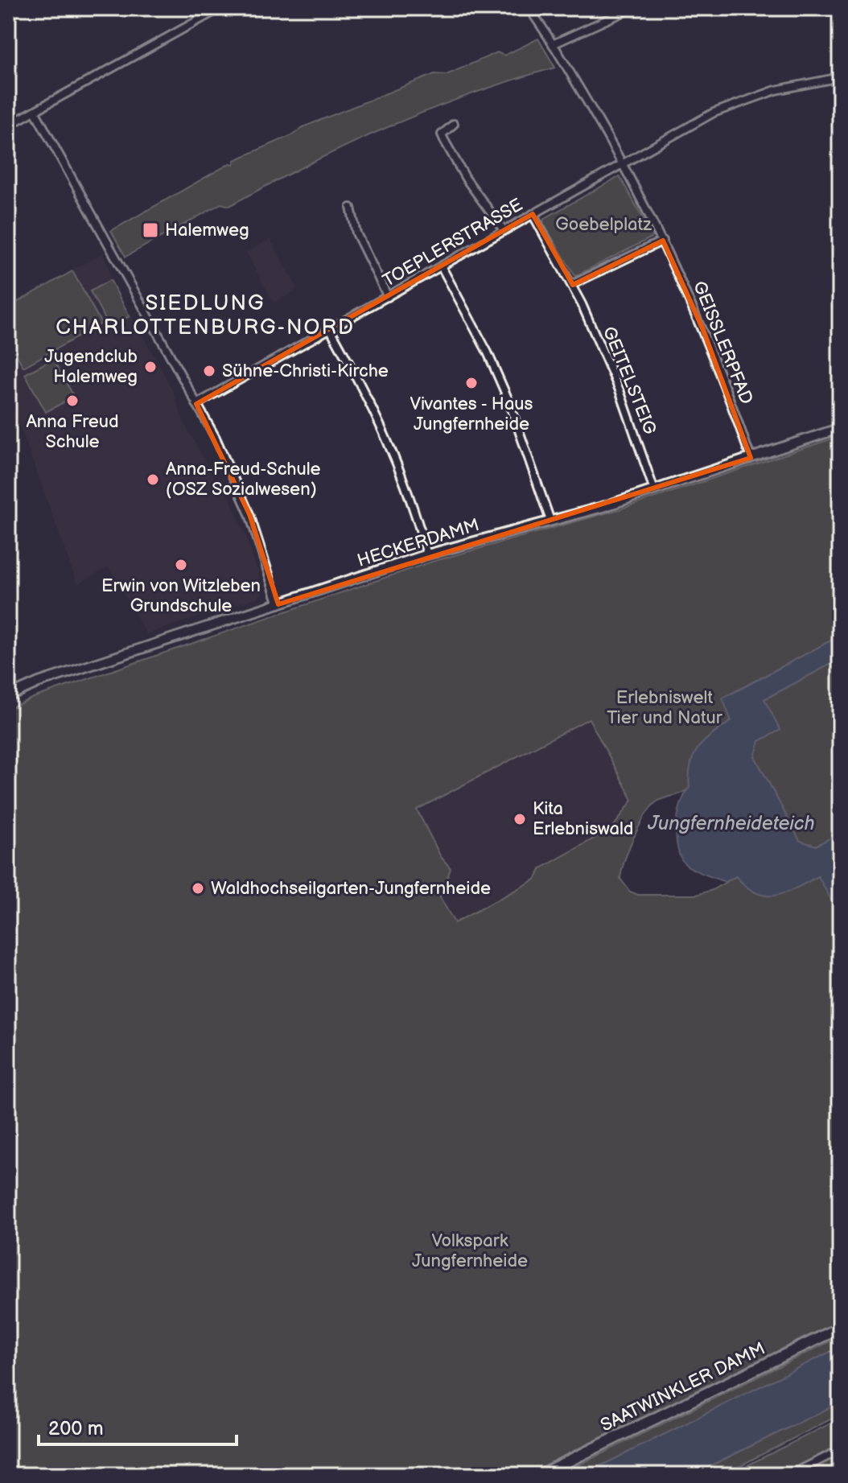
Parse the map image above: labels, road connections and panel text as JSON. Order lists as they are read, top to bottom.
{
  "streets": {
    "main road": ["SAATWINKLER DAMM"],
    "street": [
      "TOEPLERSTRASSE",
      "GEISSLERPFAD",
      "GEITELSTEIG",
      "HECKERDAMM"
    ]
  },
  "crossings": [
    ["GEISSLERPFAD", "HECKERDAMM"],
    ["GEITELSTEIG", "HECKERDAMM"]
  ],
  "districts": ["SIEDLUNG CHARLOTTENBURG-NORD"],
  "water": ["Jungfernheideteich"],
  "parks": ["Goebelplatz", "Erlebniswelt Tier und Natur", "Volkspark Jungfernheide"],
  "places": {
    "transit": ["Halemweg"],
    "other": [
      "Jugendclub Halemweg",
      "Sühne-Christi-Kirche",
      "Vivantes - Haus Jungfernheide",
      "Anna Freud Schule",
      "Anna-Freud-Schule (OSZ Sozialwesen)",
      "Erwin von Witzleben Grundschule",
      "Kita Erlebniswald",
      "Waldhochseilgarten-Jungfernheide"
    ]
  },
  "scale_bar": "200 m"
}
